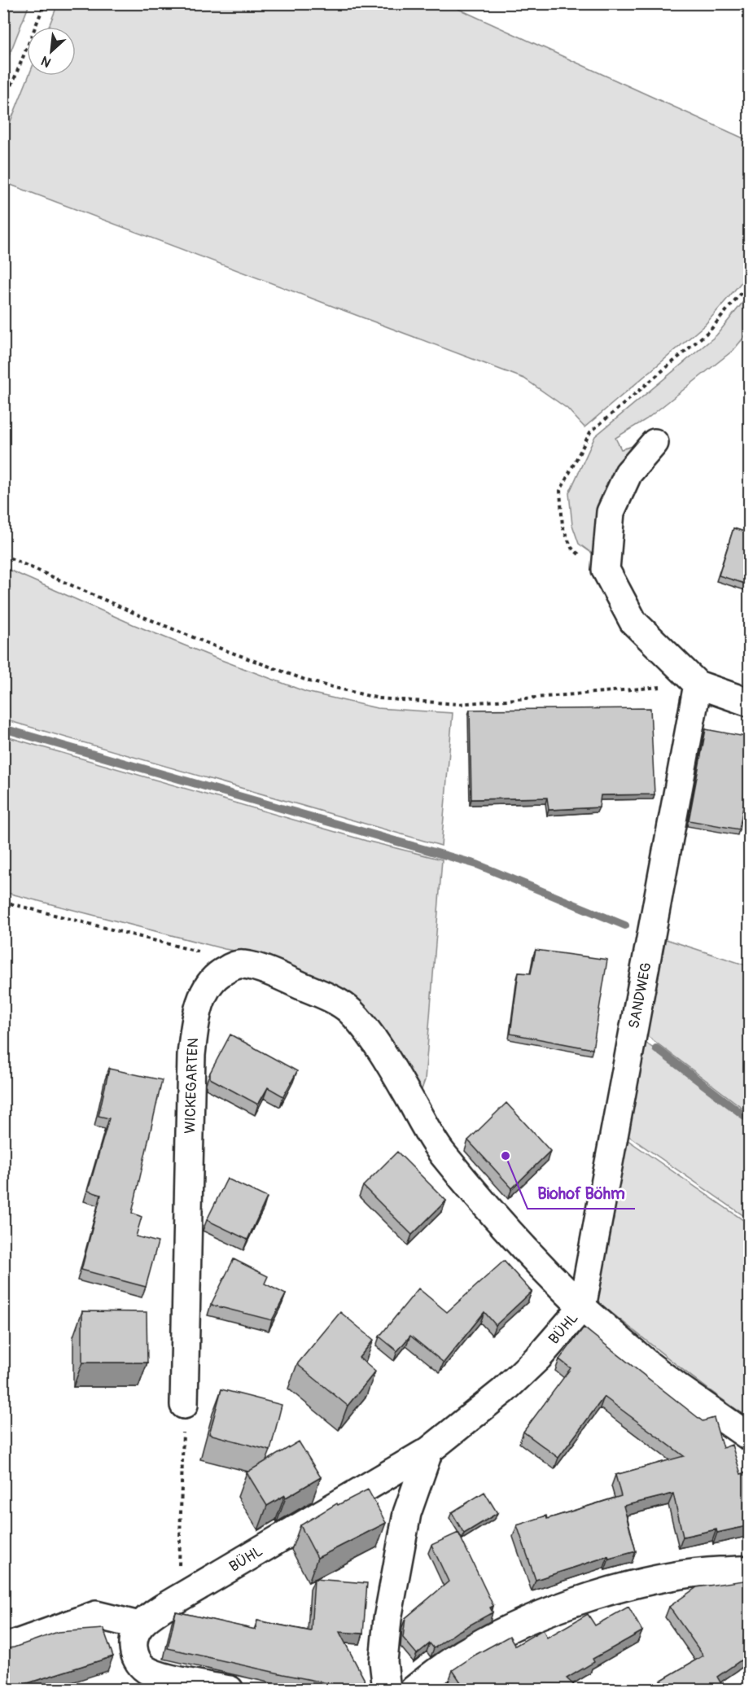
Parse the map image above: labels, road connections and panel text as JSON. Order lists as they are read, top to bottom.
{
  "streets": {
    "street": ["SANDWEG", "WICKEGARTEN", "BÜHL"]
  },
  "crossings": [
    ["SANDWEG", "BÜHL"]
  ],
  "places": ["Biohof Böhm"],
  "north": "bottom left"
}
